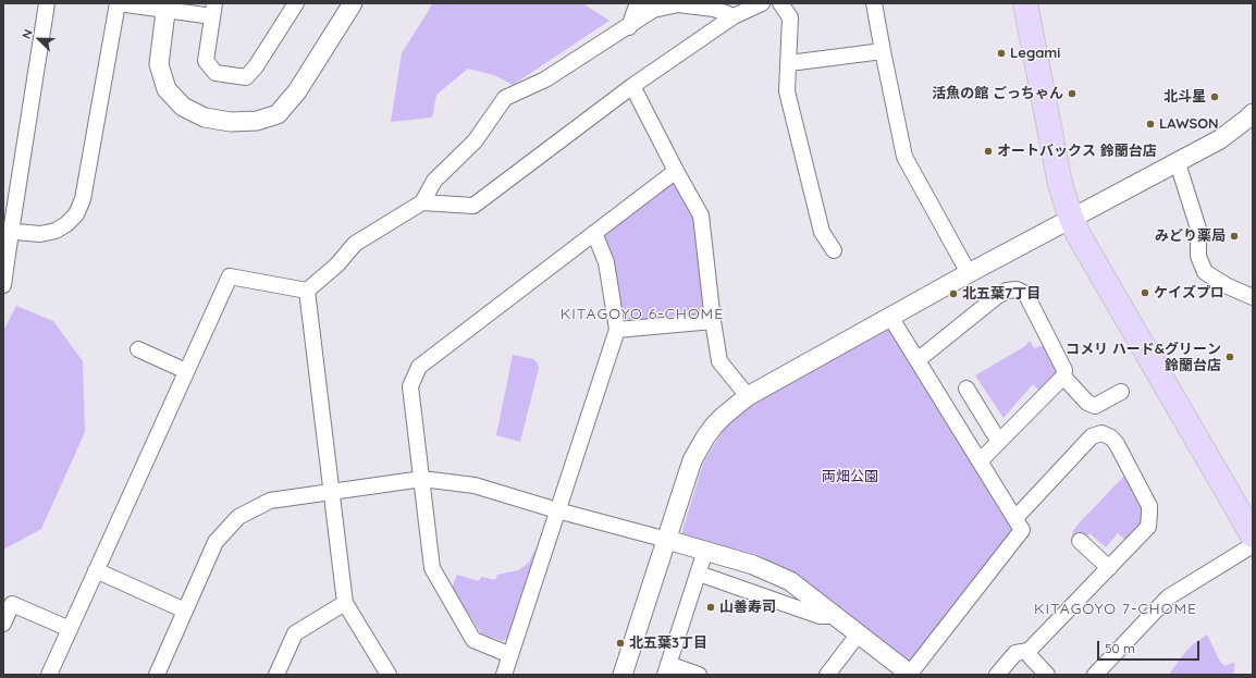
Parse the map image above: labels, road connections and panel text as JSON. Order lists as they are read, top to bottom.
{
  "districts": ["KITAGOYO 6-CHOME", "KITAGOYO 7-CHOME"],
  "parks": ["両畑公園"],
  "places": [
    "Legami",
    "活魚の館 ごっちゃん",
    "北斗星",
    "LAWSON",
    "オートバックス 鈴蘭台店",
    "みどり薬局",
    "ケイズプロ",
    "北五葉7丁目",
    "コメリ ハード&グリーン 鈴蘭台店",
    "山善寿司",
    "北五葉3丁目"
  ],
  "scale_bar": "50 m",
  "north": "top left"
}
